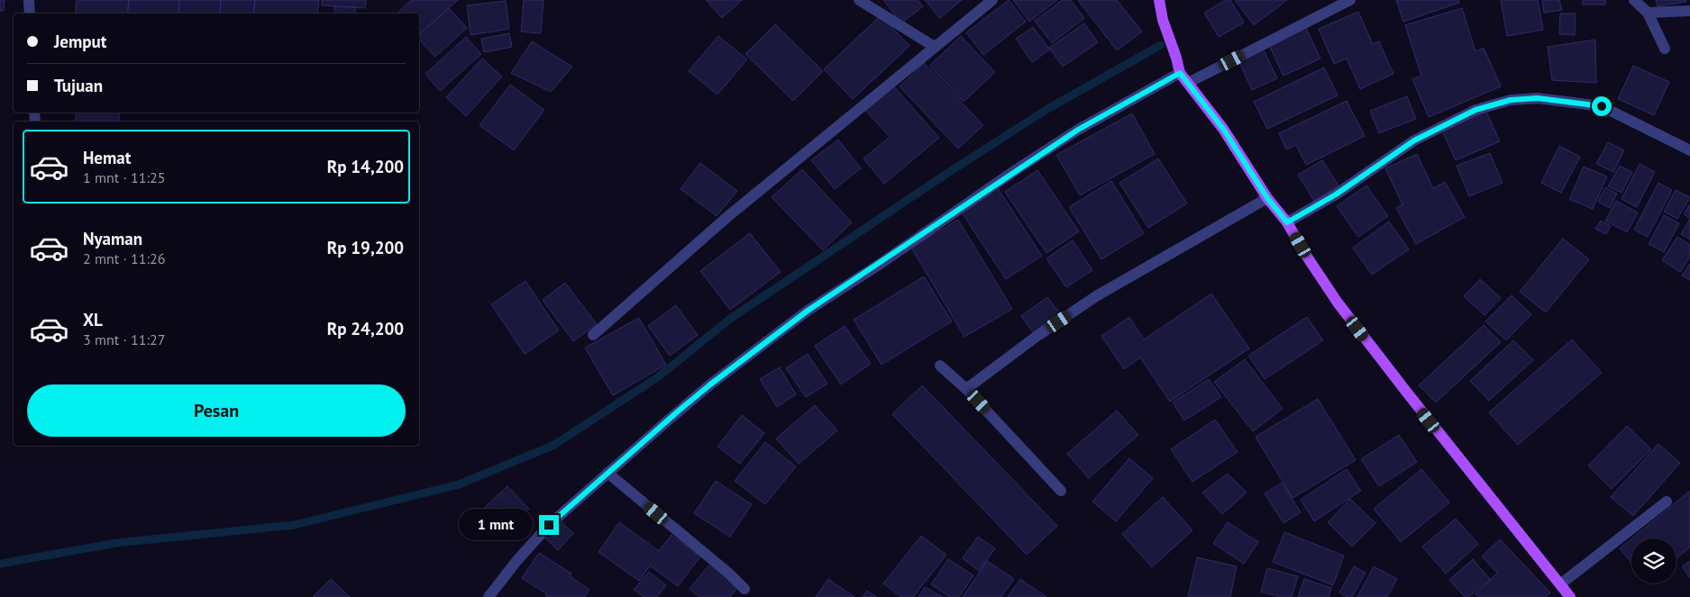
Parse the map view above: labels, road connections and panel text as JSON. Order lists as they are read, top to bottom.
{
  "page": {
    "banner": ["Jemput", "Tujuan"],
    "list": [
      {
        "name": "Hemat",
        "note": "1 mnt · 11:25",
        "value": "Rp 14,200"
      },
      {
        "name": "Nyaman",
        "note": "2 mnt · 11:26",
        "value": "Rp 19,200"
      },
      {
        "name": "XL",
        "note": "3 mnt · 11:27",
        "value": "Rp 24,200"
      }
    ],
    "buttons": "Pesan",
    "bubble": "1 mnt"
  }
}
